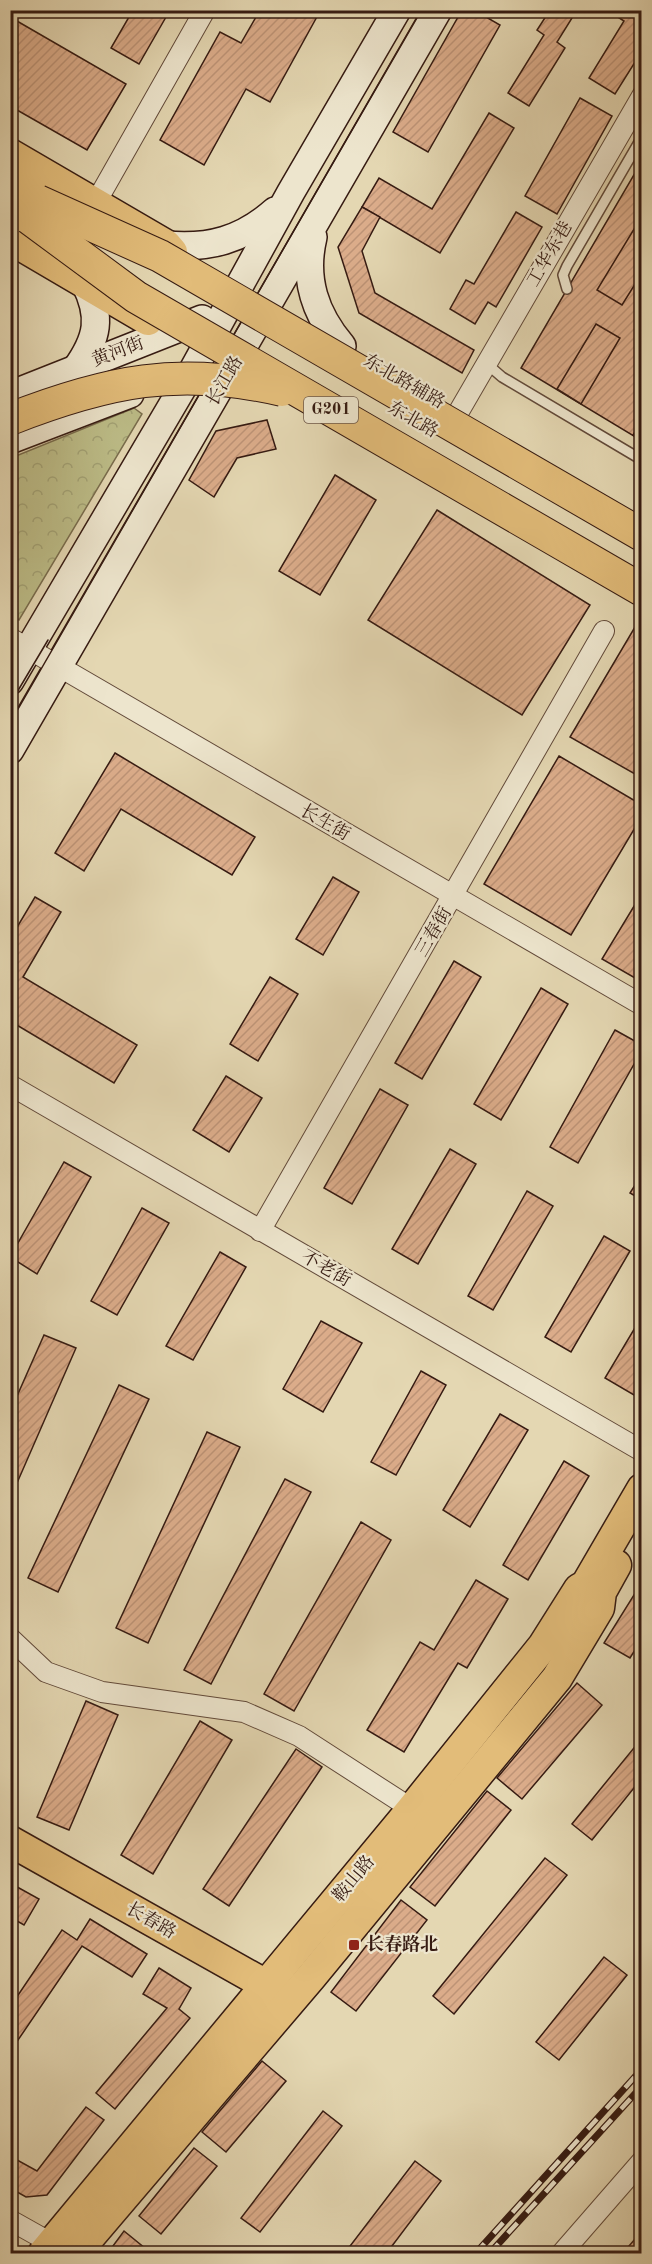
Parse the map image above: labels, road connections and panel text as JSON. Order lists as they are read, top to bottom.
{
  "streets": {
    "highway": ["G201", "东北路"],
    "main road": [
      "黄河街",
      "长江路",
      "东北路辅路",
      "鞍山路",
      "长春路"
    ],
    "street": [
      "工华东巷",
      "长生街",
      "三春街",
      "不老街"
    ]
  },
  "crossings": [
    ["工华东巷", "东北路辅路"],
    ["工华东巷", "东北路"],
    ["黄河街", "长江路"],
    ["黄河街", "东北路辅路"],
    ["黄河街", "东北路"],
    ["长江路", "东北路辅路"],
    ["长江路", "东北路"],
    ["长江路", "长生街"],
    ["东北路辅路", "东北路"],
    ["长生街", "三春街"],
    ["三春街", "不老街"],
    ["鞍山路", "长春路"]
  ],
  "places": {
    "transit": ["长春路北"]
  }
}
